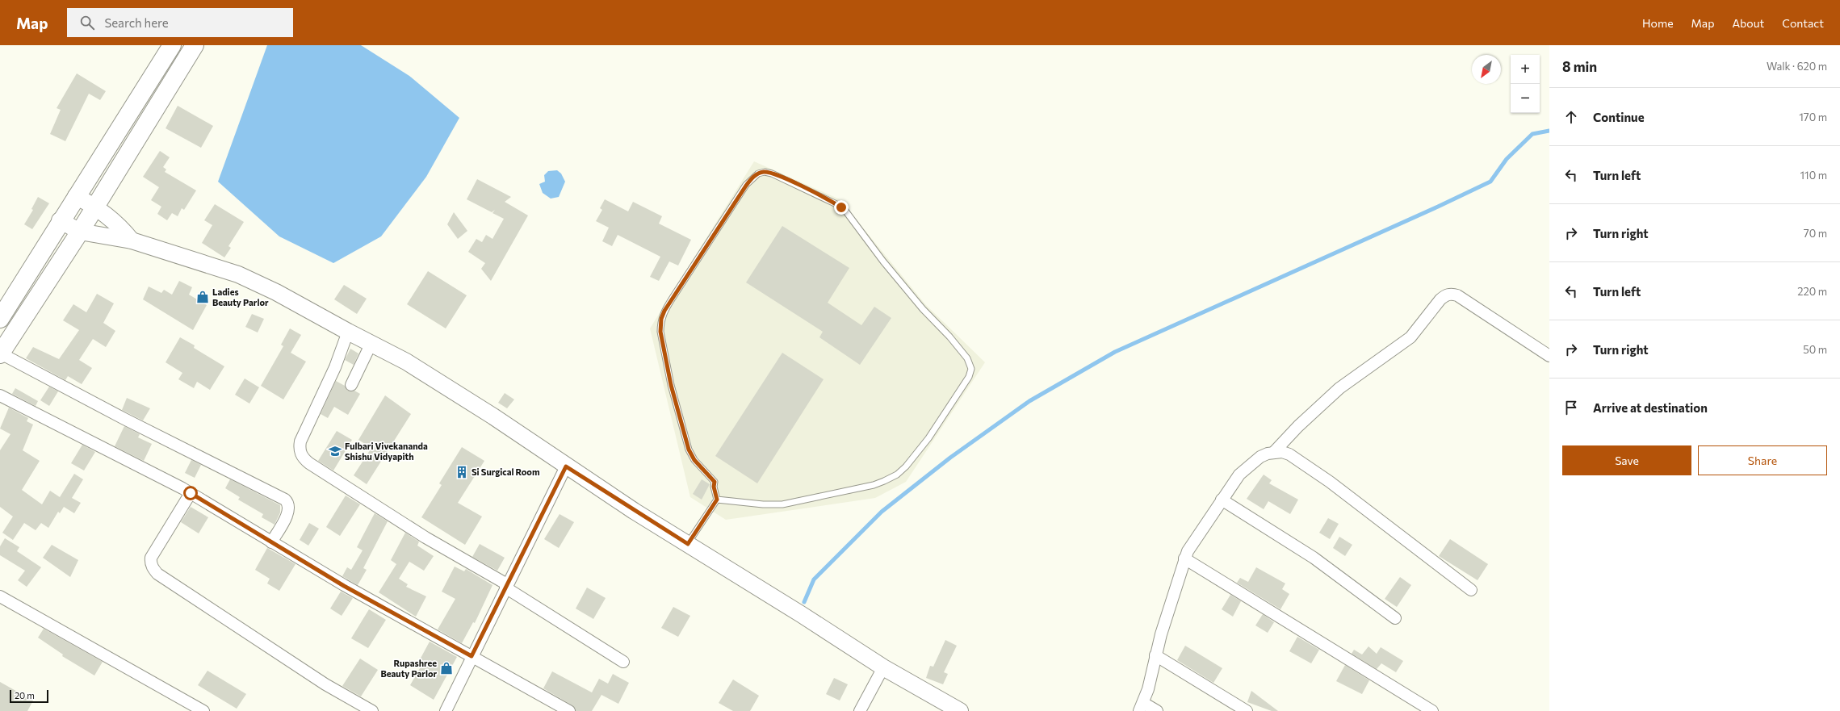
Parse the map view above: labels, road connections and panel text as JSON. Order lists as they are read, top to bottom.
{
  "places": {
    "shop": ["Ladies Beauty Parlor", "Rupashree Beauty Parlor"],
    "school or university": ["Fulbari Vivekananda Shishu Vidyapith"],
    "building": ["Si Surgical Room"]
  },
  "scale_bar": "20 m",
  "north": "bottom left",
  "page": {
    "header": "Map",
    "search": "Search here",
    "nav": [
      "Home",
      "Map",
      "About",
      "Contact"
    ],
    "heading": ["8 min", "Walk · 620 m"],
    "map_buttons": ["+", "−"],
    "list": [
      ["Continue", "170 m"],
      ["Turn left", "110 m"],
      ["Turn right", "70 m"],
      ["Turn left", "220 m"],
      ["Turn right", "50 m"],
      "Arrive at destination"
    ],
    "buttons": ["Save", "Share"],
    "scale": "20 m"
  }
}
